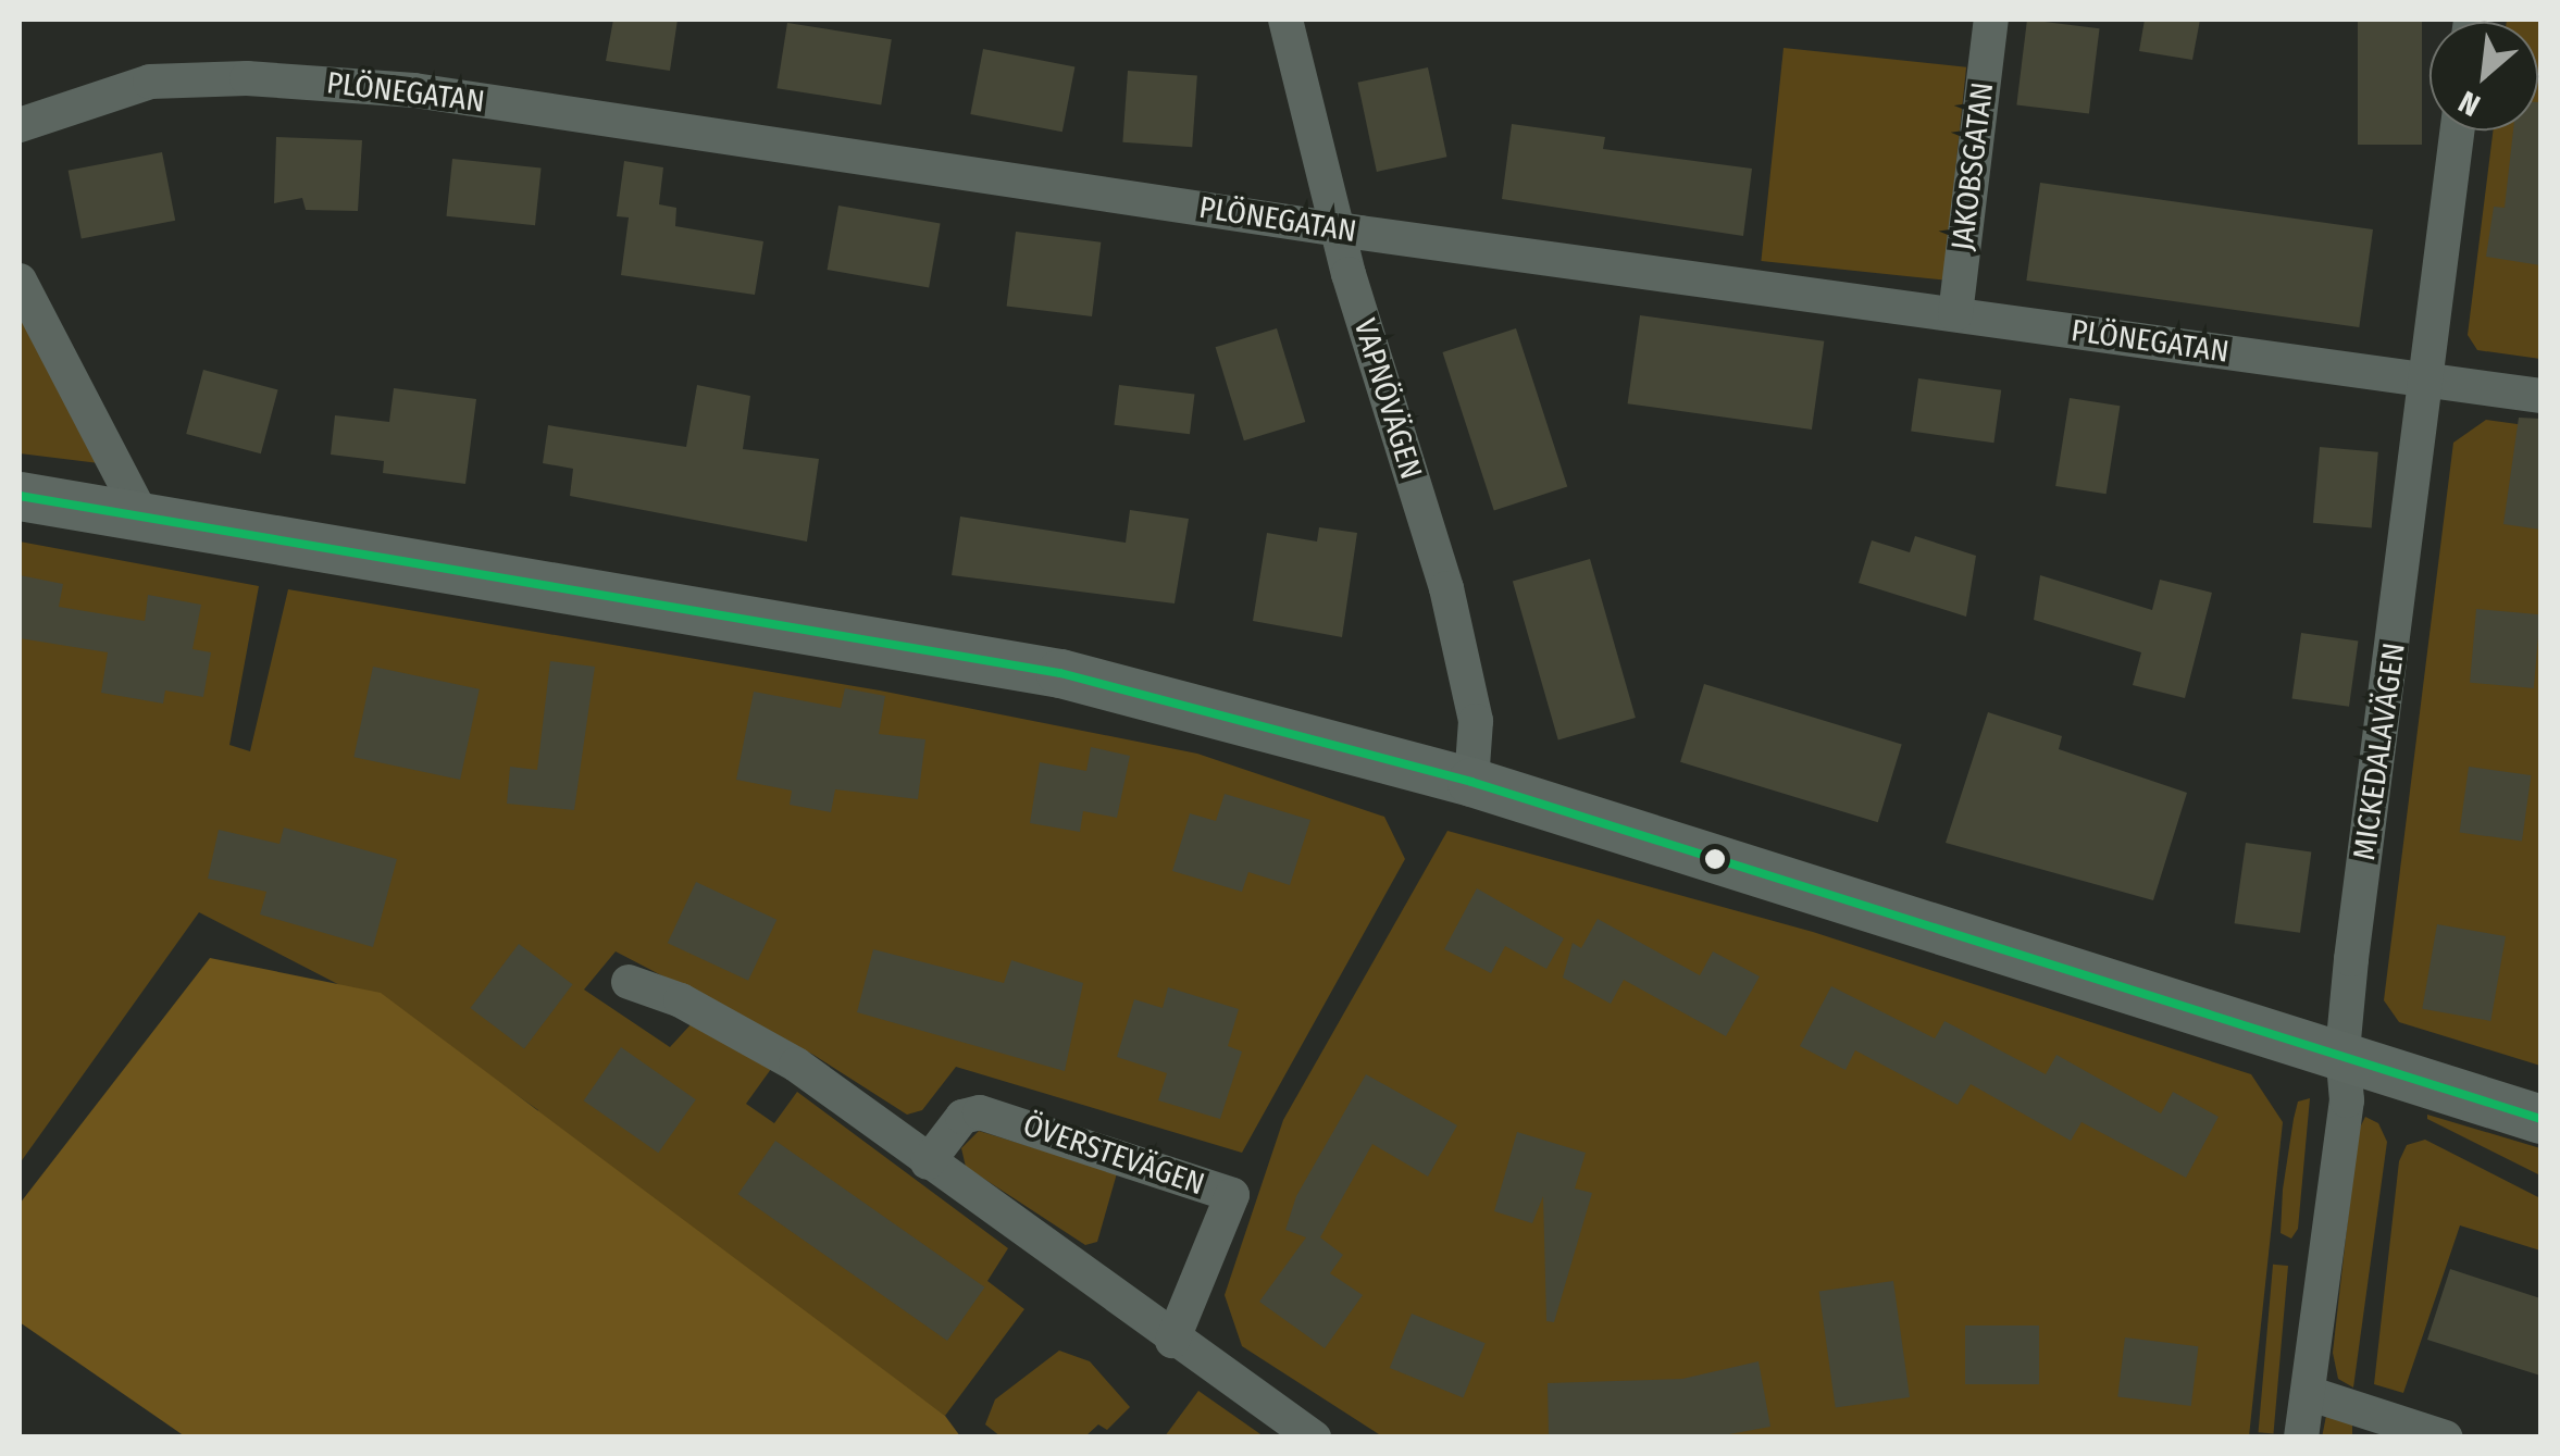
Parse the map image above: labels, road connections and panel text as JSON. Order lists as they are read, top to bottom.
{
  "streets": {
    "street": [
      "PLÖNEGATAN",
      "JAKOBSGATAN",
      "VAPNÖVÄGEN",
      "MICKEDALAVÄGEN",
      "ÖVERSTEVÄGEN"
    ]
  },
  "crossings": [
    ["PLÖNEGATAN", "JAKOBSGATAN"],
    ["PLÖNEGATAN", "VAPNÖVÄGEN"],
    ["PLÖNEGATAN", "MICKEDALAVÄGEN"]
  ],
  "north": "bottom left"
}
